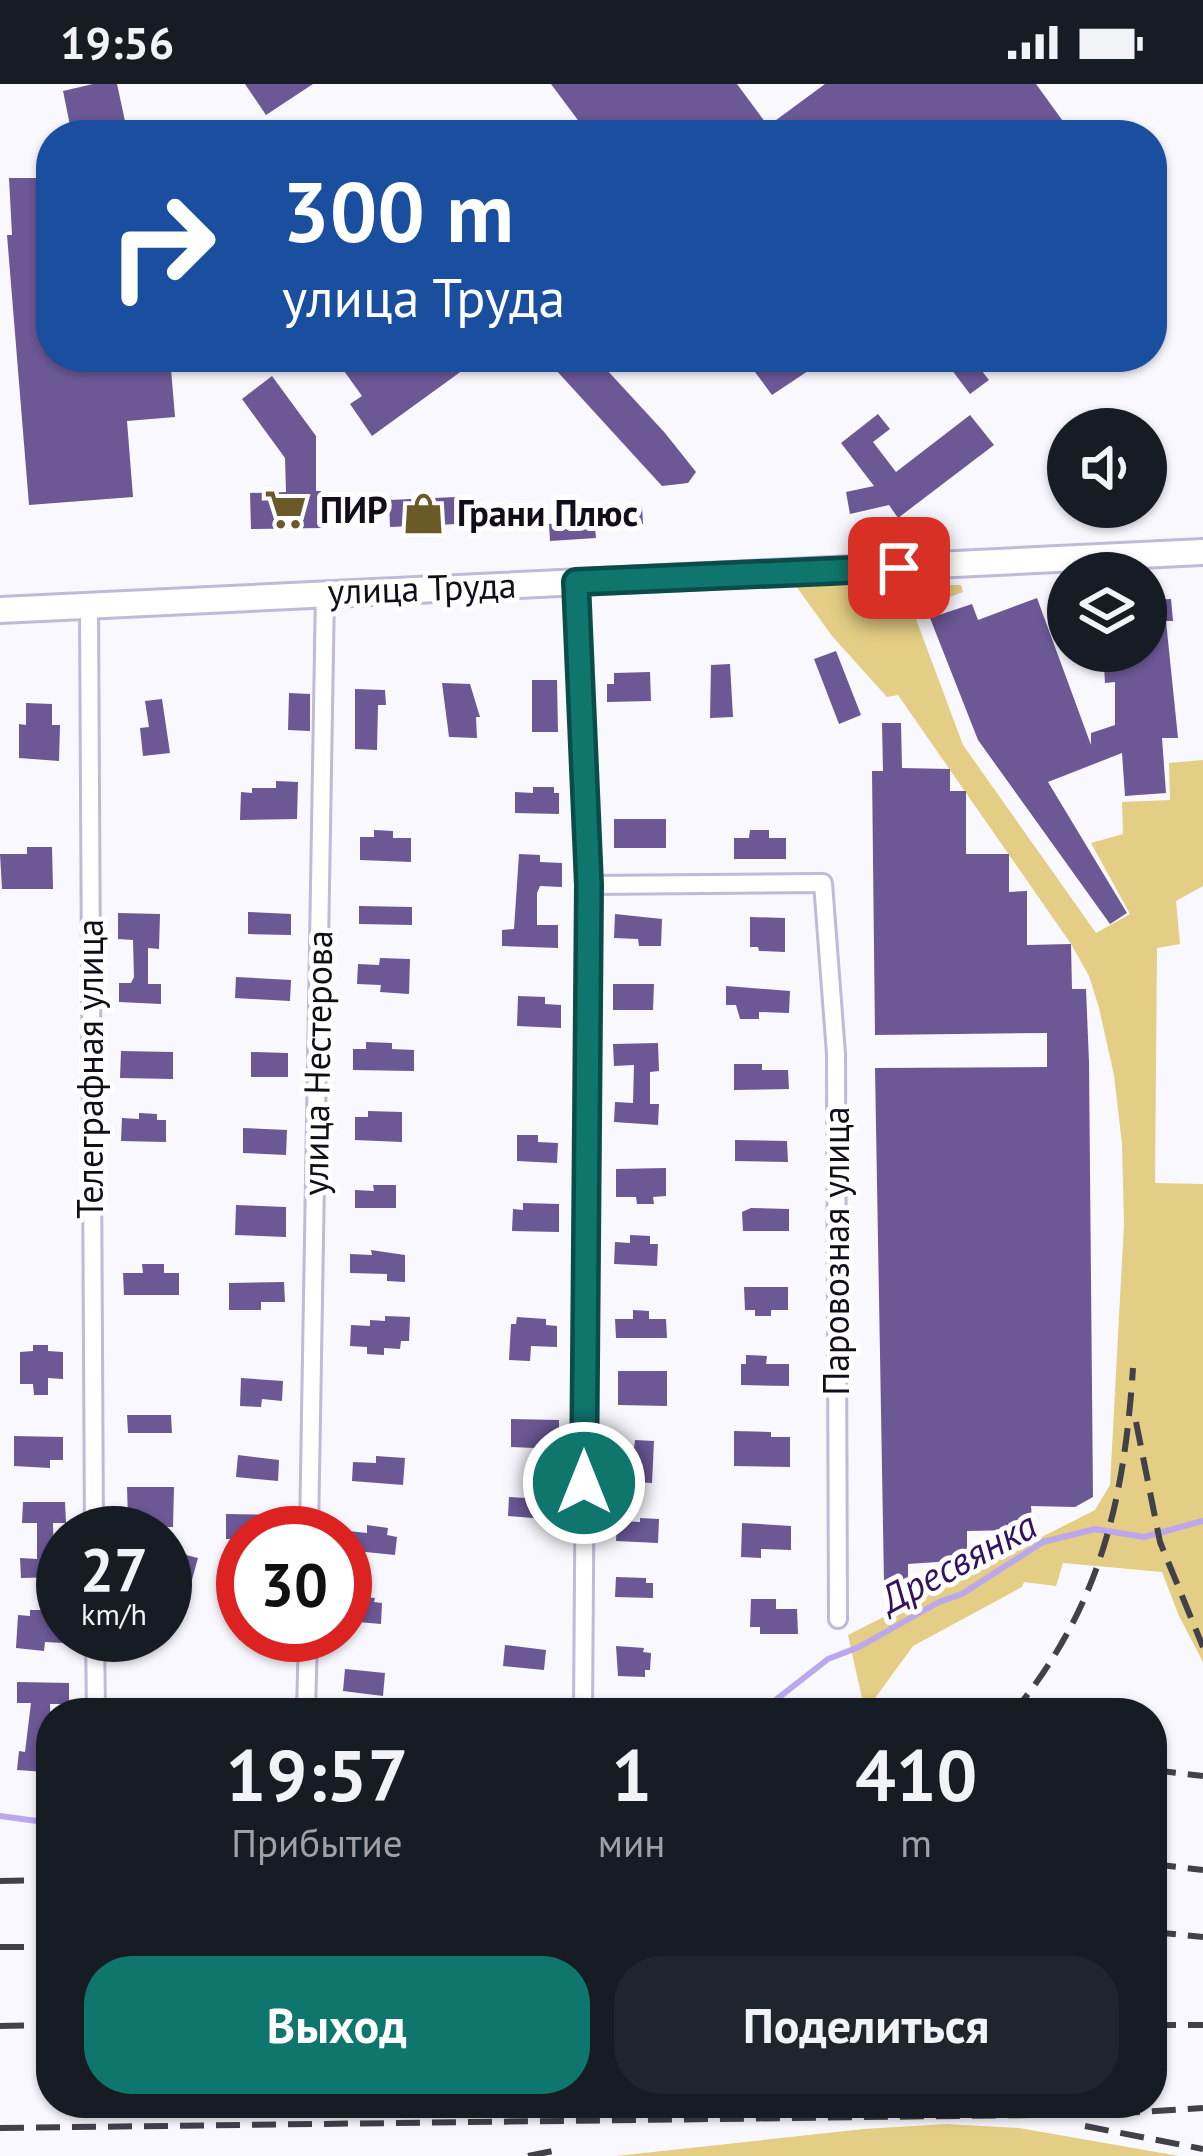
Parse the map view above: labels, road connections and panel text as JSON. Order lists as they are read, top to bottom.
{
  "streets": {
    "street": [
      "улица Труда",
      "улица Нестерова",
      "Телеграфная улица",
      "Паровозная улица"
    ]
  },
  "crossings": [
    ["улица Труда", "улица Нестерова"],
    ["улица Труда", "Телеграфная улица"]
  ],
  "water": ["Дресвянка"],
  "places": {
    "supermarket": ["ПИР"],
    "shop": ["Грани Плюс"]
  },
  "page": {
    "status": "19:56",
    "turn": ["300 m", "улица Труда"],
    "speed": "27 km/h",
    "limit": "30",
    "eta": [
      "19:57",
      "Прибытие",
      "1",
      "мин",
      "410",
      "m"
    ],
    "buttons": ["Выход", "Поделиться"]
  }
}
